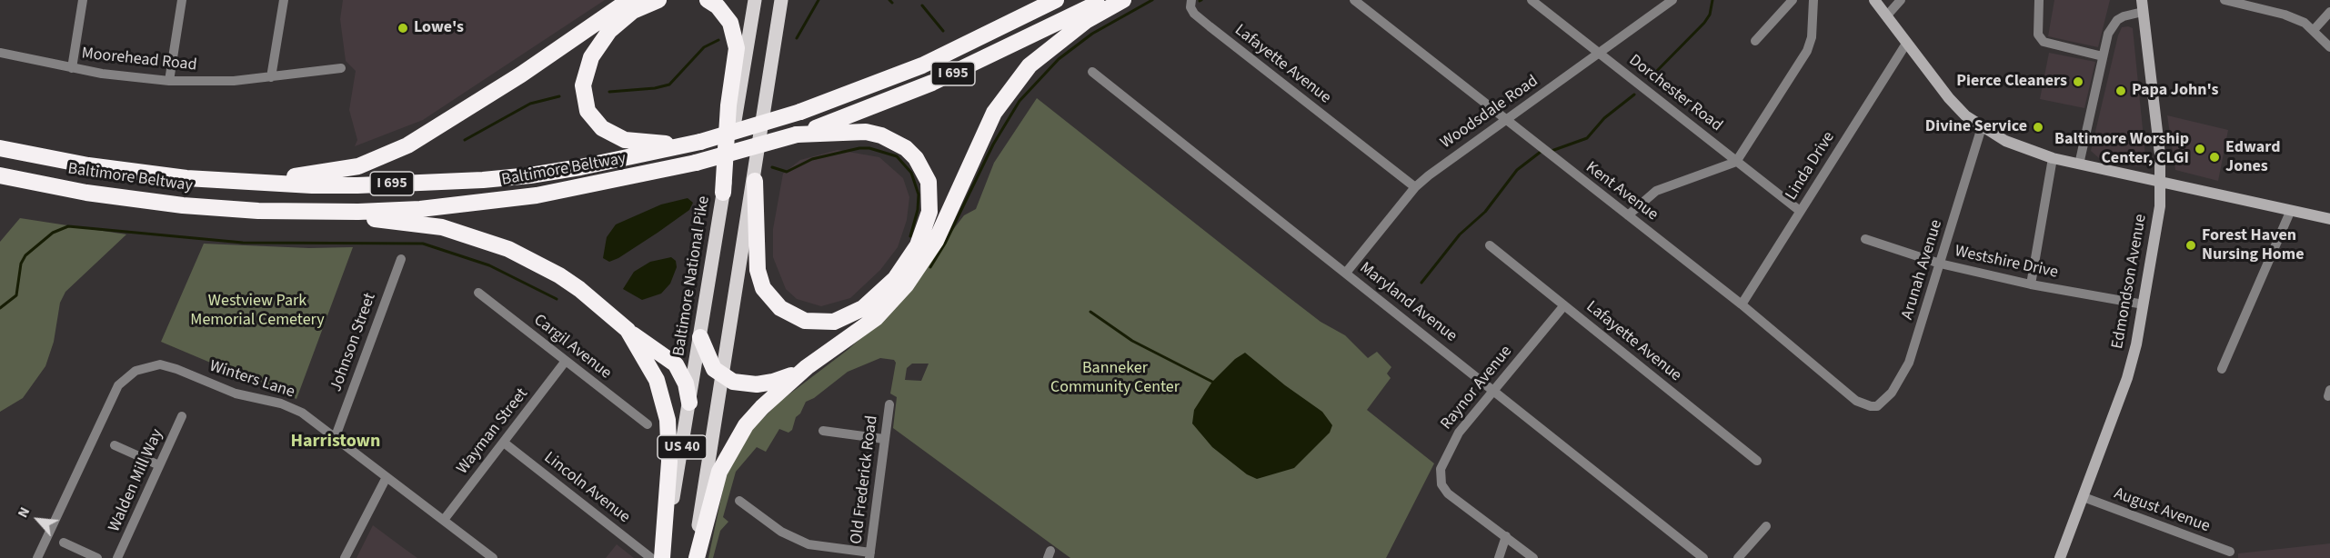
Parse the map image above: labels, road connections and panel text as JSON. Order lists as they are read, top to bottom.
{
  "streets": {
    "highway": ["I 695", "Baltimore Beltway"],
    "main road": ["Baltimore National Pike", "Edmondson Avenue", "US 40"],
    "street": [
      "Moorehead Road",
      "Lafayette Avenue",
      "Dorchester Road",
      "Woodsdale Road",
      "Linda Drive",
      "Kent Avenue",
      "Westshire Drive",
      "Arunah Avenue",
      "Maryland Avenue",
      "Johnson Street",
      "Cargil Avenue",
      "Winters Lane",
      "Raynor Avenue",
      "Wayman Street",
      "Old Frederick Road",
      "Walden Mill Way",
      "Lincoln Avenue",
      "August Avenue"
    ]
  },
  "crossings": [
    ["Lafayette Avenue", "Woodsdale Road"],
    ["Lafayette Avenue", "Raynor Avenue"],
    ["Dorchester Road", "Woodsdale Road"],
    ["Dorchester Road", "Linda Drive"],
    ["Woodsdale Road", "Kent Avenue"],
    ["Woodsdale Road", "Maryland Avenue"],
    ["Linda Drive", "Kent Avenue"],
    ["Kent Avenue", "Arunah Avenue"],
    ["Westshire Drive", "Arunah Avenue"],
    ["Westshire Drive", "Edmondson Avenue"],
    ["Edmondson Avenue", "August Avenue"],
    ["Maryland Avenue", "Raynor Avenue"],
    ["Johnson Street", "Winters Lane"],
    ["Cargil Avenue", "Wayman Street"],
    ["Winters Lane", "Wayman Street"],
    ["Wayman Street", "Lincoln Avenue"]
  ],
  "districts": ["Harristown"],
  "parks": ["Westview Park Memorial Cemetery", "Banneker Community Center"],
  "places": [
    "Lowe's",
    "Pierce Cleaners",
    "Papa John's",
    "Divine Service",
    "Baltimore Worship Center, CLGI",
    "Edward Jones",
    "Forest Haven Nursing Home"
  ],
  "north": "top left"
}
